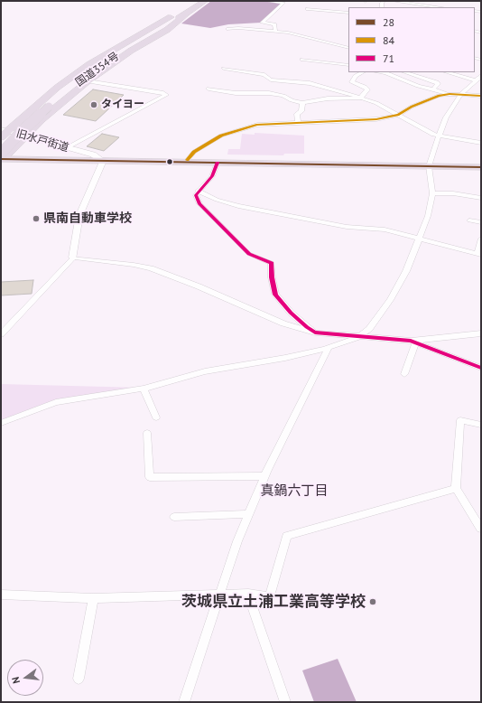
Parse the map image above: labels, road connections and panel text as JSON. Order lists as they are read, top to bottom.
{
  "streets": {
    "highway": ["国道354号"],
    "street": ["旧水戸街道"]
  },
  "districts": ["真鍋六丁目"],
  "places": ["タイヨー", "県南自動車学校", "茨城県立土浦工業高等学校"],
  "lines": ["transit line 84", "transit line 28", "transit line 71"],
  "legend": ["28", "84", "71"],
  "north": "left"
}
